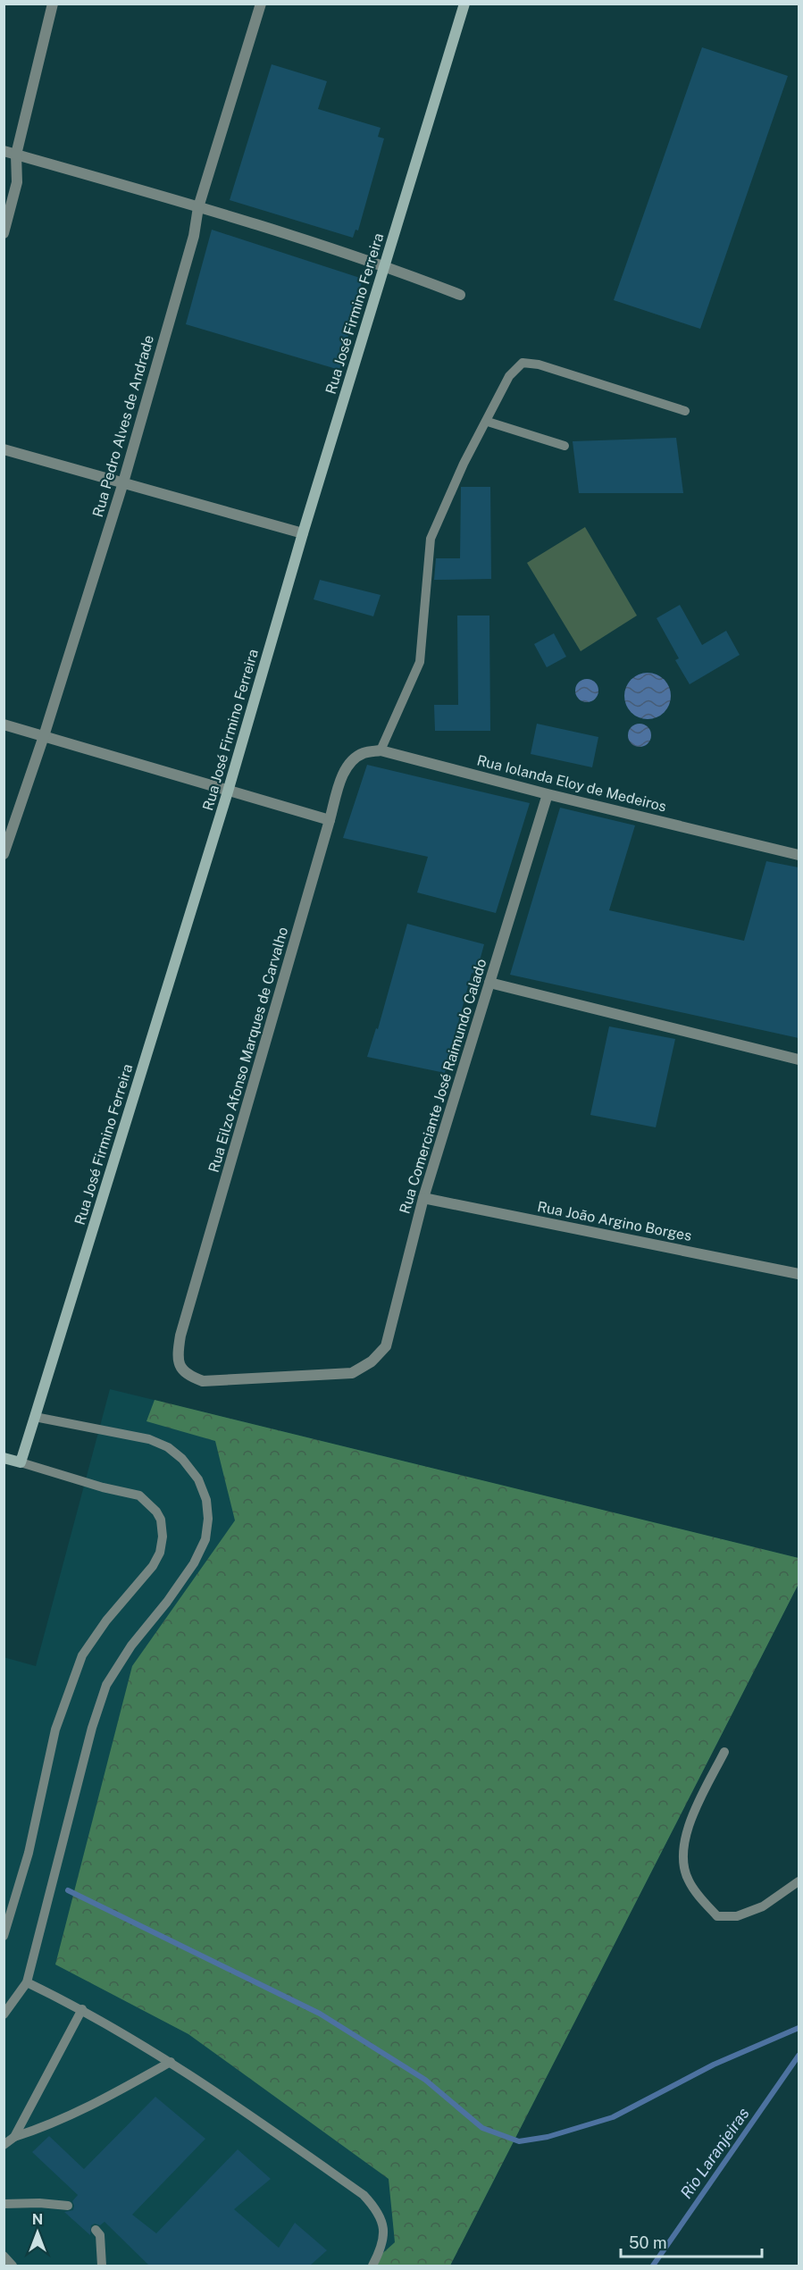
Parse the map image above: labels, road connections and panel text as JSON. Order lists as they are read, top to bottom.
{
  "streets": {
    "main road": ["Rua José Firmino Ferreira"],
    "street": [
      "Rua Pedro Alves de Andrade",
      "Rua Iolanda Eloy de Medeiros",
      "Rua Eilzo Afonso Marques de Carvalho",
      "Rua Comerciante José Raimundo Calado",
      "Rua João Argino Borges"
    ]
  },
  "crossings": [
    ["Rua Iolanda Eloy de Medeiros", "Rua Eilzo Afonso Marques de Carvalho"],
    ["Rua Iolanda Eloy de Medeiros", "Rua Comerciante José Raimundo Calado"],
    ["Rua Eilzo Afonso Marques de Carvalho", "Rua Comerciante José Raimundo Calado"],
    ["Rua Comerciante José Raimundo Calado", "Rua João Argino Borges"]
  ],
  "water": ["Rio Laranjeiras"],
  "scale_bar": "50 m",
  "north": "top"
}
